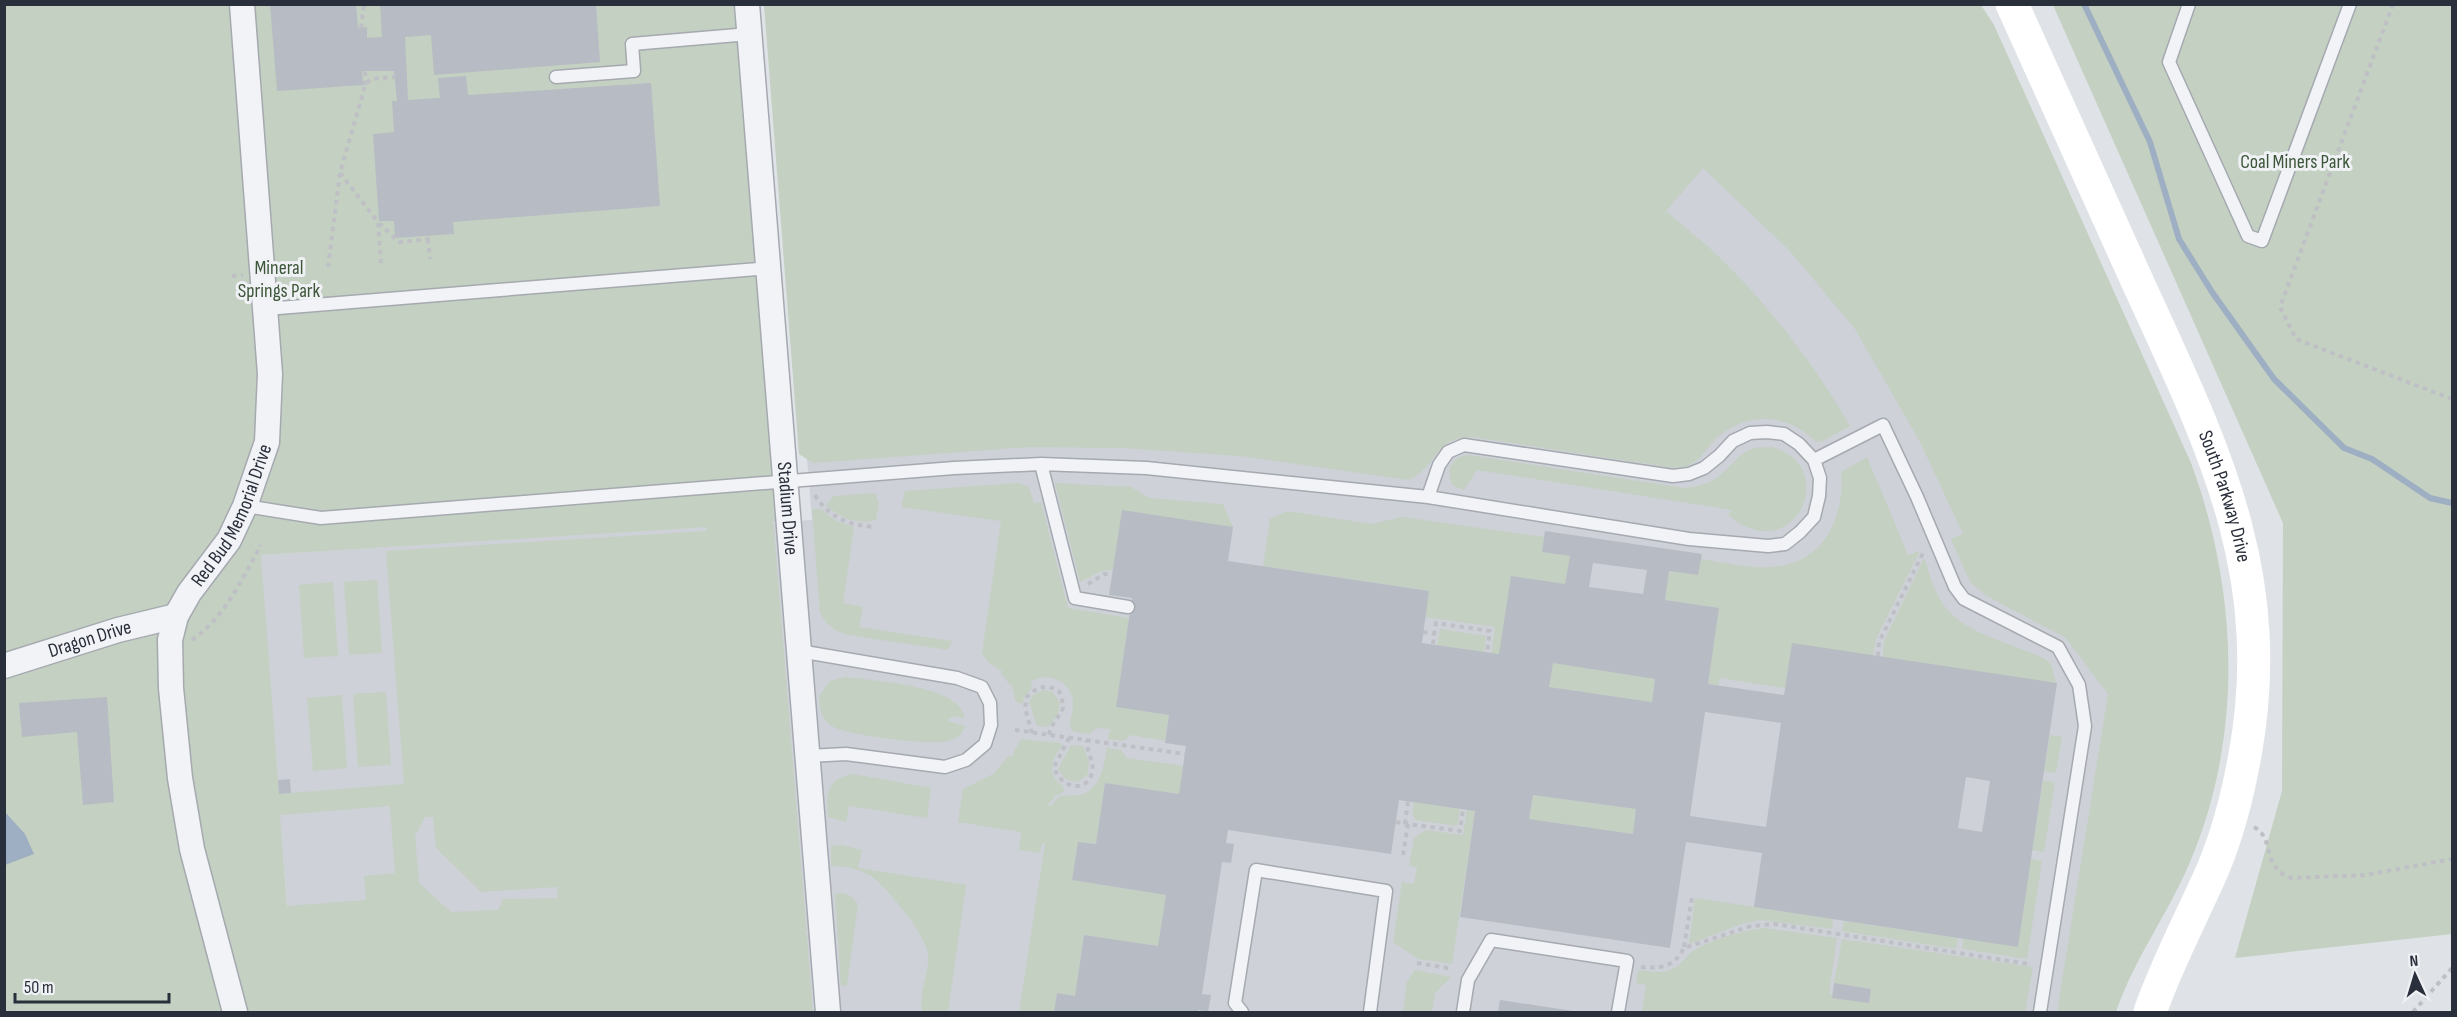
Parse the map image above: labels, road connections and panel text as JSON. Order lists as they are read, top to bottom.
{
  "streets": {
    "main road": ["South Parkway Drive"],
    "street": ["Stadium Drive", "Red Bud Memorial Drive", "Dragon Drive"]
  },
  "crossings": [
    ["Red Bud Memorial Drive", "Dragon Drive"]
  ],
  "parks": ["Coal Miners Park", "Mineral Springs Park"],
  "scale_bar": "50 m",
  "north": "top"
}
